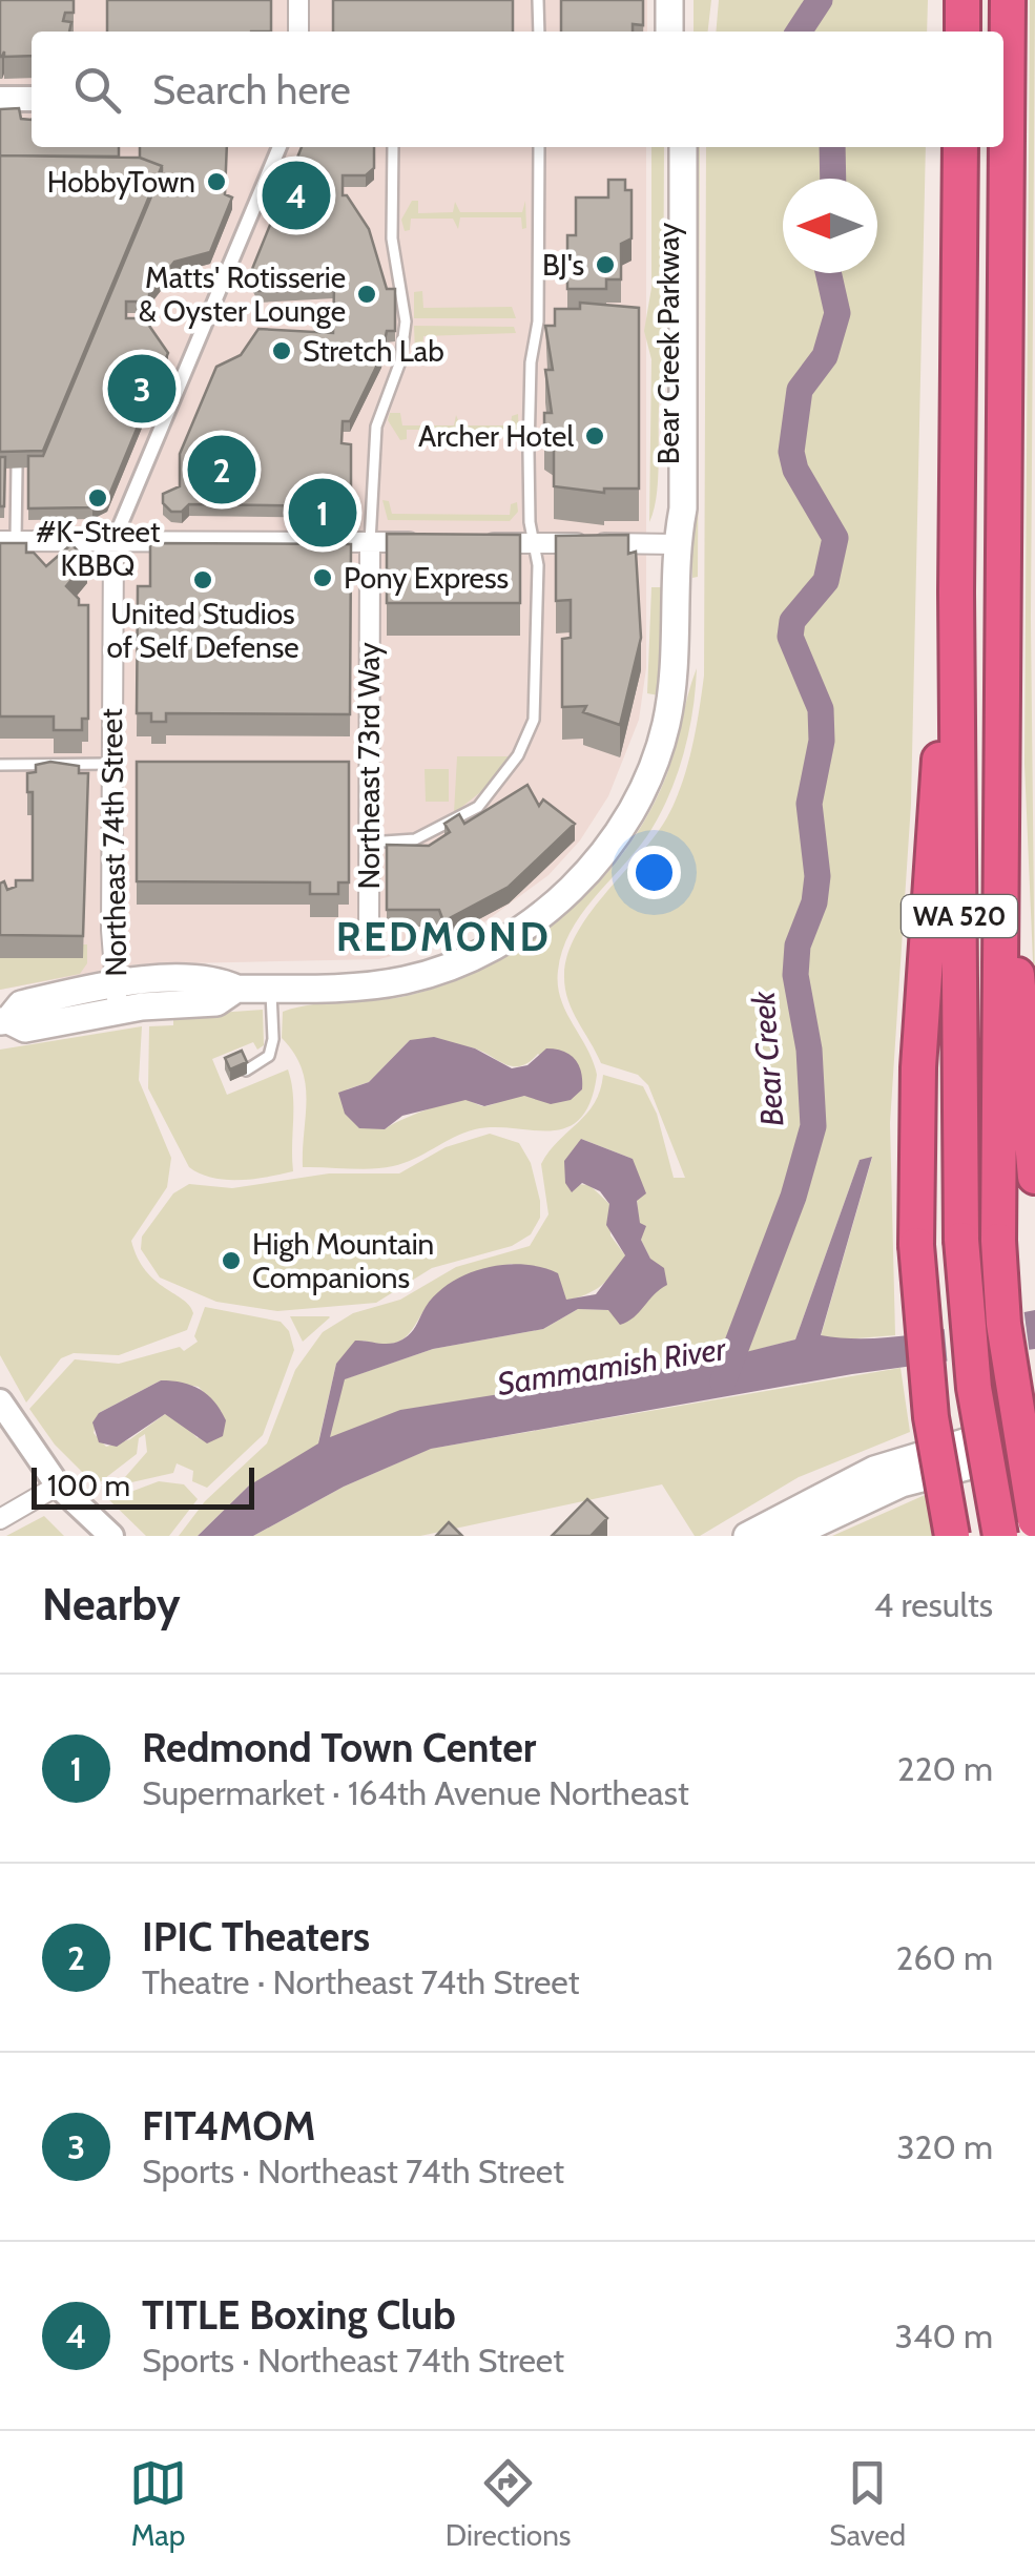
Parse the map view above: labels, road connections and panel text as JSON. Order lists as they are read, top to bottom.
{
  "streets": {
    "highway": ["WA 520"],
    "main road": ["Bear Creek Parkway"],
    "street": ["Northeast 73rd Way", "Northeast 74th Street"]
  },
  "crossings": [
    ["Bear Creek Parkway", "Northeast 74th Street"]
  ],
  "districts": ["REDMOND"],
  "water": ["Bear Creek", "Sammamish River"],
  "places": [
    "HobbyTown",
    "BJ's",
    "Matts' Rotisserie & Oyster Lounge",
    "Stretch Lab",
    "Archer Hotel",
    "#K-Street KBBQ",
    "Pony Express",
    "United Studios of Self Defense",
    "High Mountain Companions"
  ],
  "scale_bar": "100 m",
  "north": "left",
  "page": {
    "search": "Search here",
    "pins": [
      "4",
      "3",
      "2",
      "1"
    ],
    "scale": "100 m",
    "heading": ["Nearby", "4 results"],
    "list": [
      {
        "mark": "1",
        "name": "Redmond Town Center",
        "note": "Supermarket · 164th Avenue Northeast",
        "value": "220 m"
      },
      {
        "mark": "2",
        "name": "IPIC Theaters",
        "note": "Theatre · Northeast 74th Street",
        "value": "260 m"
      },
      {
        "mark": "3",
        "name": "FIT4MOM",
        "note": "Sports · Northeast 74th Street",
        "value": "320 m"
      },
      {
        "mark": "4",
        "name": "TITLE Boxing Club",
        "note": "Sports · Northeast 74th Street",
        "value": "340 m"
      }
    ],
    "nav": ["Map", "Directions", "Saved"]
  }
}
